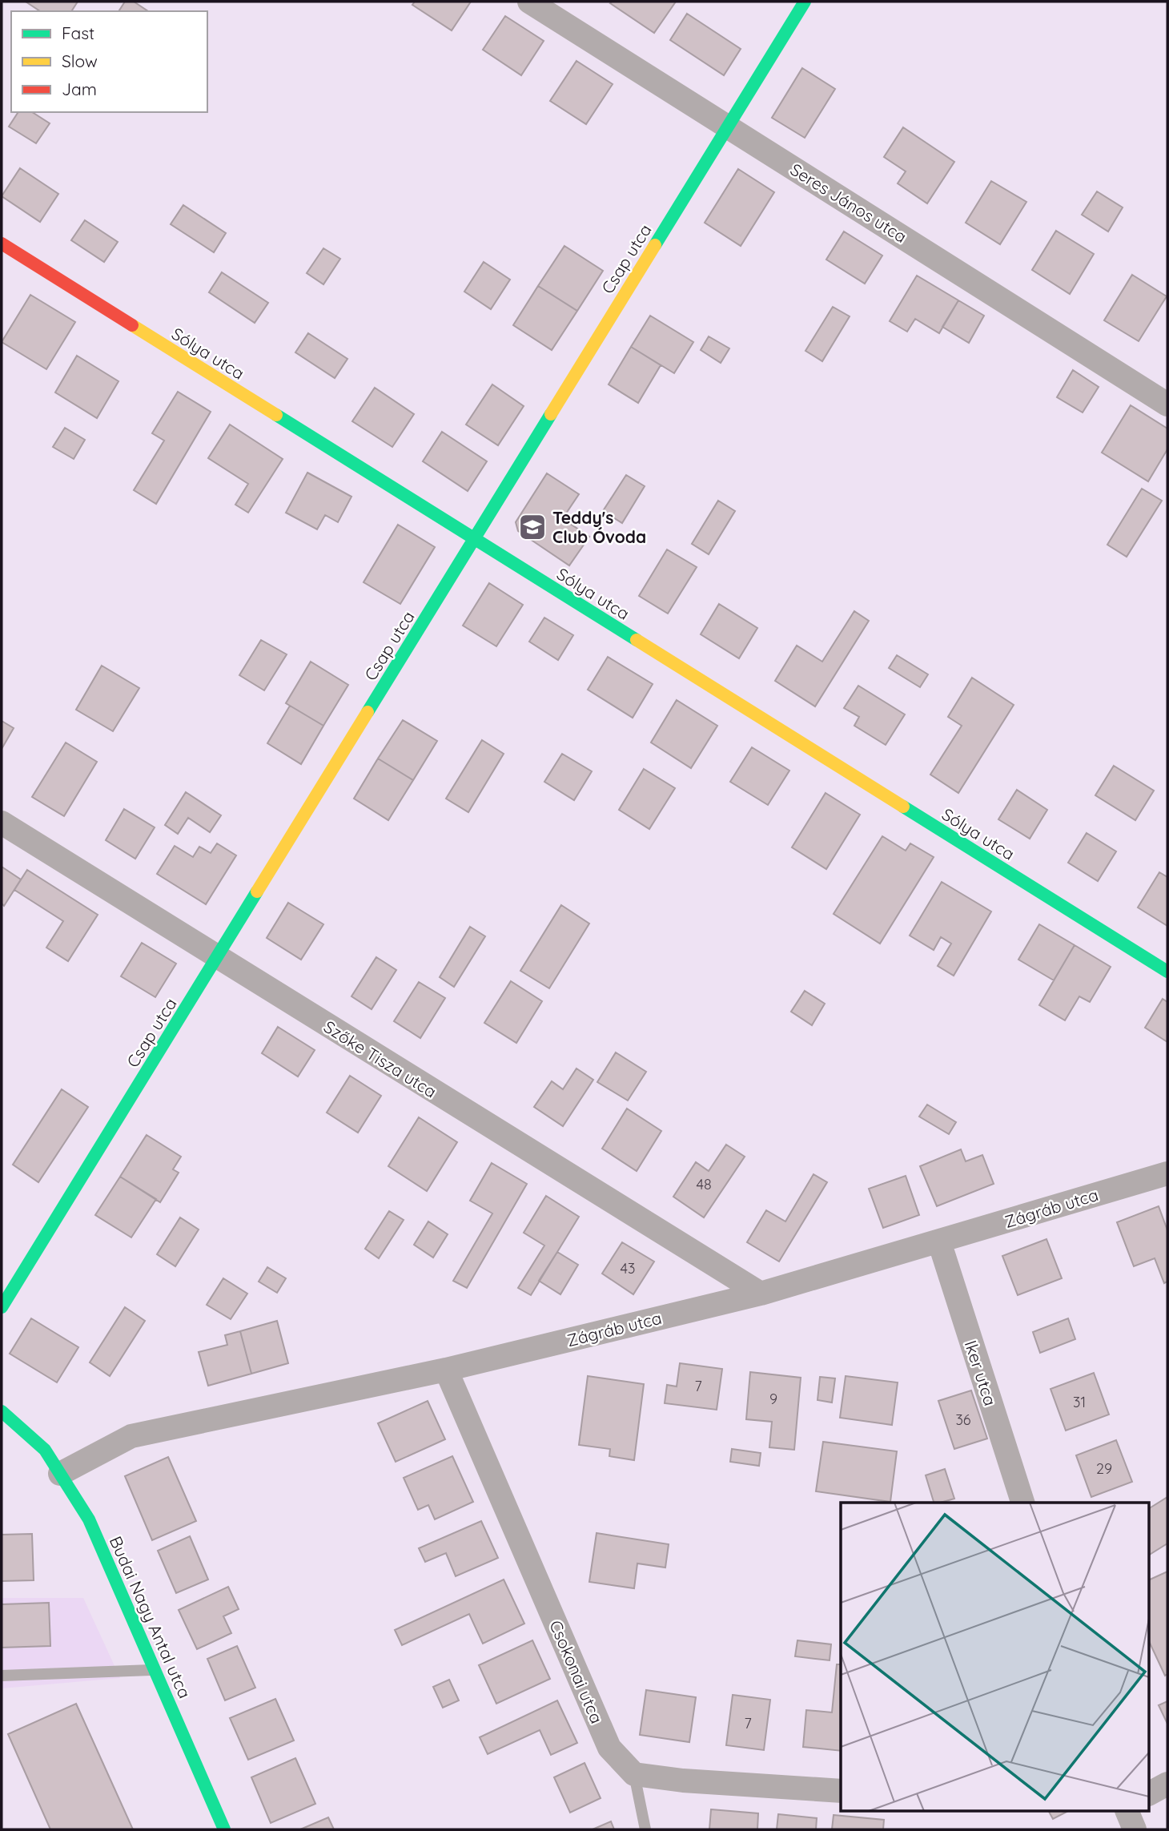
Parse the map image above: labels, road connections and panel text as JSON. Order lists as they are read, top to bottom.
{
  "streets": {
    "street": [
      "Seres János utca",
      "Csap utca",
      "Sólya utca",
      "Szőke Tisza utca",
      "Zágráb utca",
      "Iker utca",
      "Budai Nagy Antal utca",
      "Csokonai utca"
    ]
  },
  "crossings": [
    ["Seres János utca", "Csap utca"],
    ["Csap utca", "Sólya utca"],
    ["Csap utca", "Szőke Tisza utca"],
    ["Szőke Tisza utca", "Zágráb utca"],
    ["Zágráb utca", "Iker utca"],
    ["Zágráb utca", "Budai Nagy Antal utca"],
    ["Zágráb utca", "Csokonai utca"]
  ],
  "places": {
    "school or university": ["Teddy's Club Óvoda"]
  },
  "house_numbers": [
    "48",
    "43",
    "7",
    "9",
    "31",
    "36",
    "29",
    "7"
  ],
  "legend": ["Fast", "Slow", "Jam"]
}
